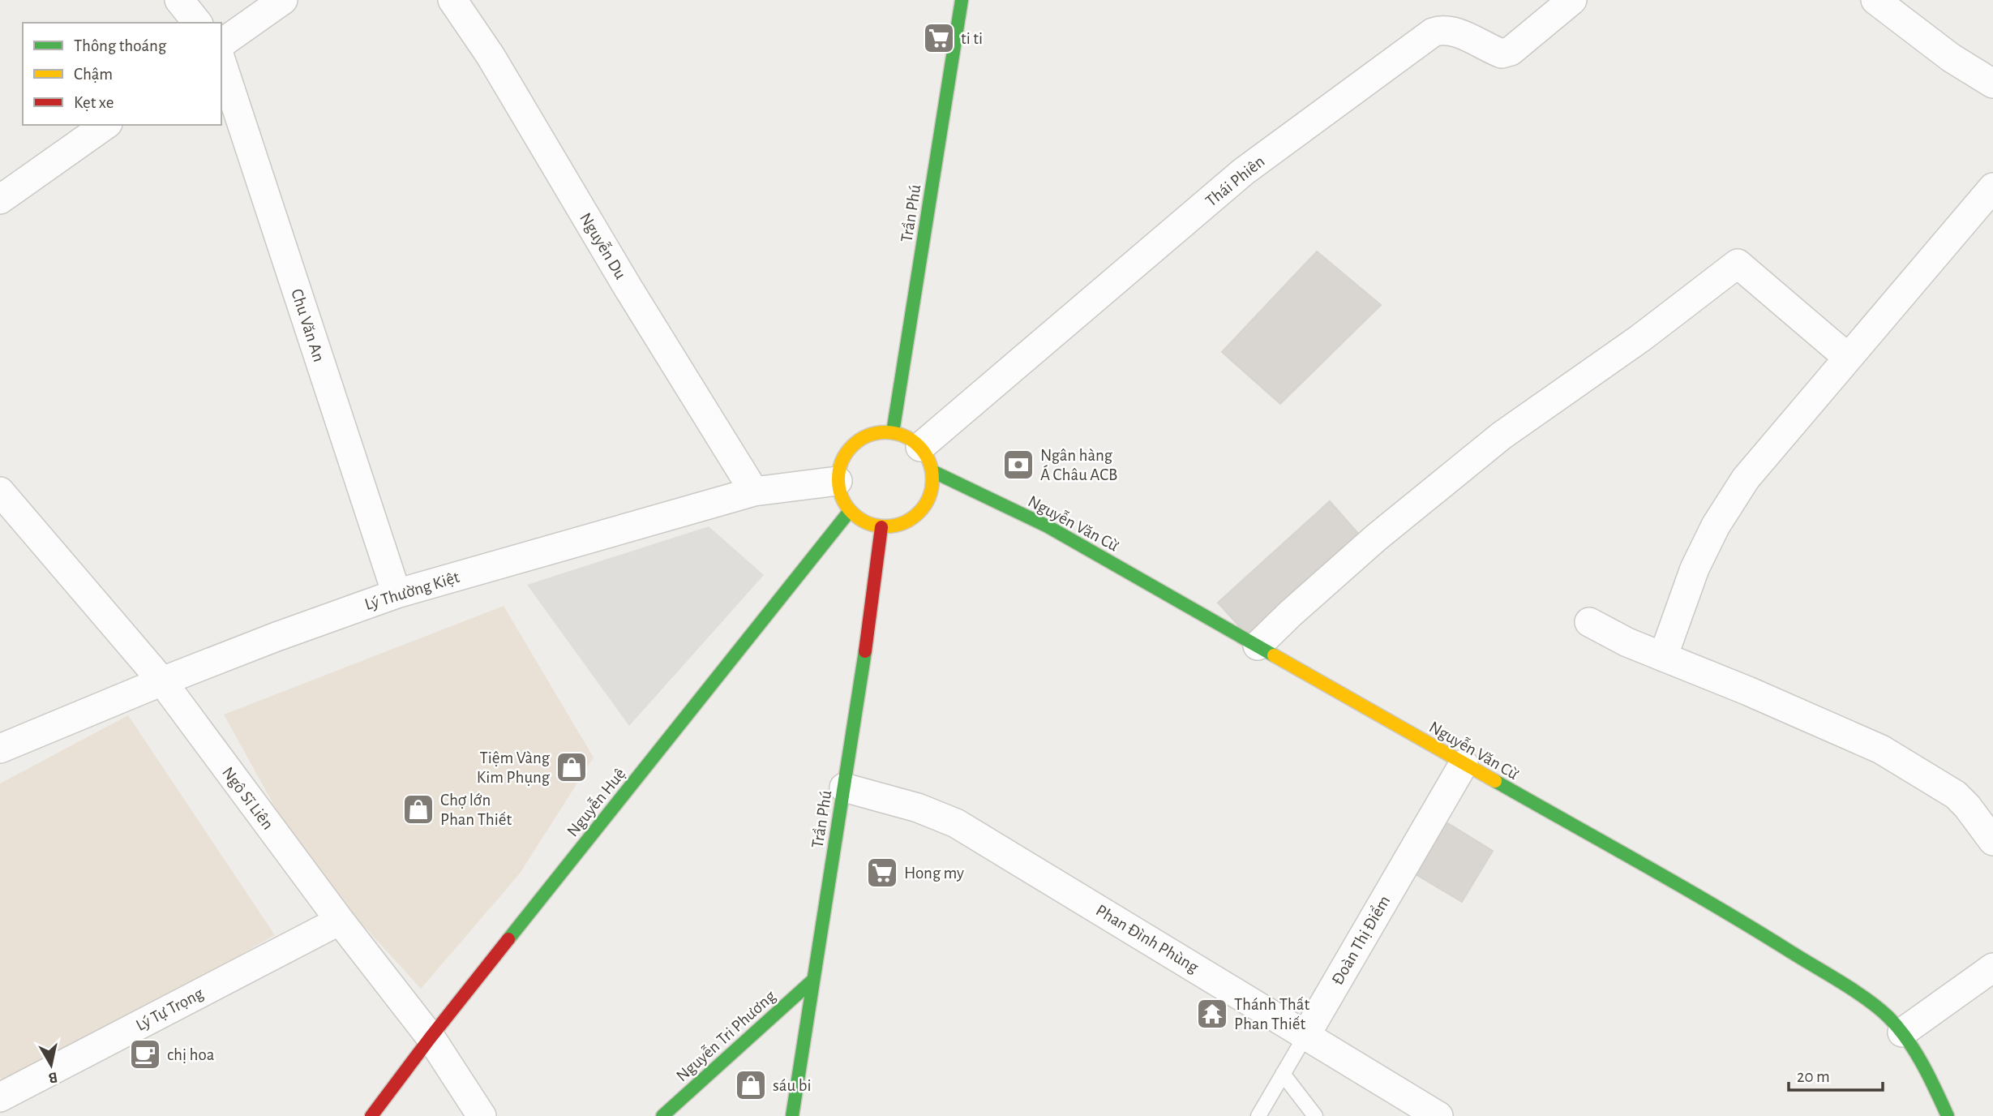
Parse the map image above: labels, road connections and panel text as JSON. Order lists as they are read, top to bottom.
{
  "streets": {
    "main road": [
      "Trần Phú",
      "Nguyễn Văn Cừ",
      "Nguyễn Huệ",
      "Nguyễn Tri Phương"
    ],
    "street": [
      "Thái Phiên",
      "Nguyễn Du",
      "Chu Văn An",
      "Lý Thường Kiệt",
      "Ngô Sĩ Liên",
      "Phan Đình Phùng",
      "Đoàn Thị Điểm",
      "Lý Tự Trọng"
    ]
  },
  "crossings": [
    ["Thái Phiên", "Trần Phú"],
    ["Thái Phiên", "Nguyễn Văn Cừ"],
    ["Thái Phiên", "Lý Thường Kiệt"],
    ["Thái Phiên", "Nguyễn Huệ"],
    ["Trần Phú", "Nguyễn Văn Cừ"],
    ["Trần Phú", "Lý Thường Kiệt"],
    ["Trần Phú", "Nguyễn Huệ"],
    ["Trần Phú", "Phan Đình Phùng"],
    ["Trần Phú", "Nguyễn Tri Phương"],
    ["Nguyễn Du", "Lý Thường Kiệt"],
    ["Chu Văn An", "Lý Thường Kiệt"],
    ["Nguyễn Văn Cừ", "Lý Thường Kiệt"],
    ["Nguyễn Văn Cừ", "Nguyễn Huệ"],
    ["Nguyễn Văn Cừ", "Đoàn Thị Điểm"],
    ["Lý Thường Kiệt", "Ngô Sĩ Liên"],
    ["Lý Thường Kiệt", "Nguyễn Huệ"],
    ["Ngô Sĩ Liên", "Nguyễn Huệ"],
    ["Ngô Sĩ Liên", "Lý Tự Trọng"],
    ["Phan Đình Phùng", "Đoàn Thị Điểm"]
  ],
  "places": {
    "supermarket": ["ti ti", "Hong my"],
    "bank": ["Ngân hàng Á Châu ACB"],
    "shop": ["Tiệm Vàng Kim Phụng", "Chợ lớn Phan Thiết", "sáu bi"],
    "temple": ["Thánh Thất Phan Thiết"],
    "cafe": ["chị hoa"]
  },
  "legend": ["Thông thoáng", "Chậm", "Kẹt xe"],
  "scale_bar": "20 m",
  "north": "bottom"
}
